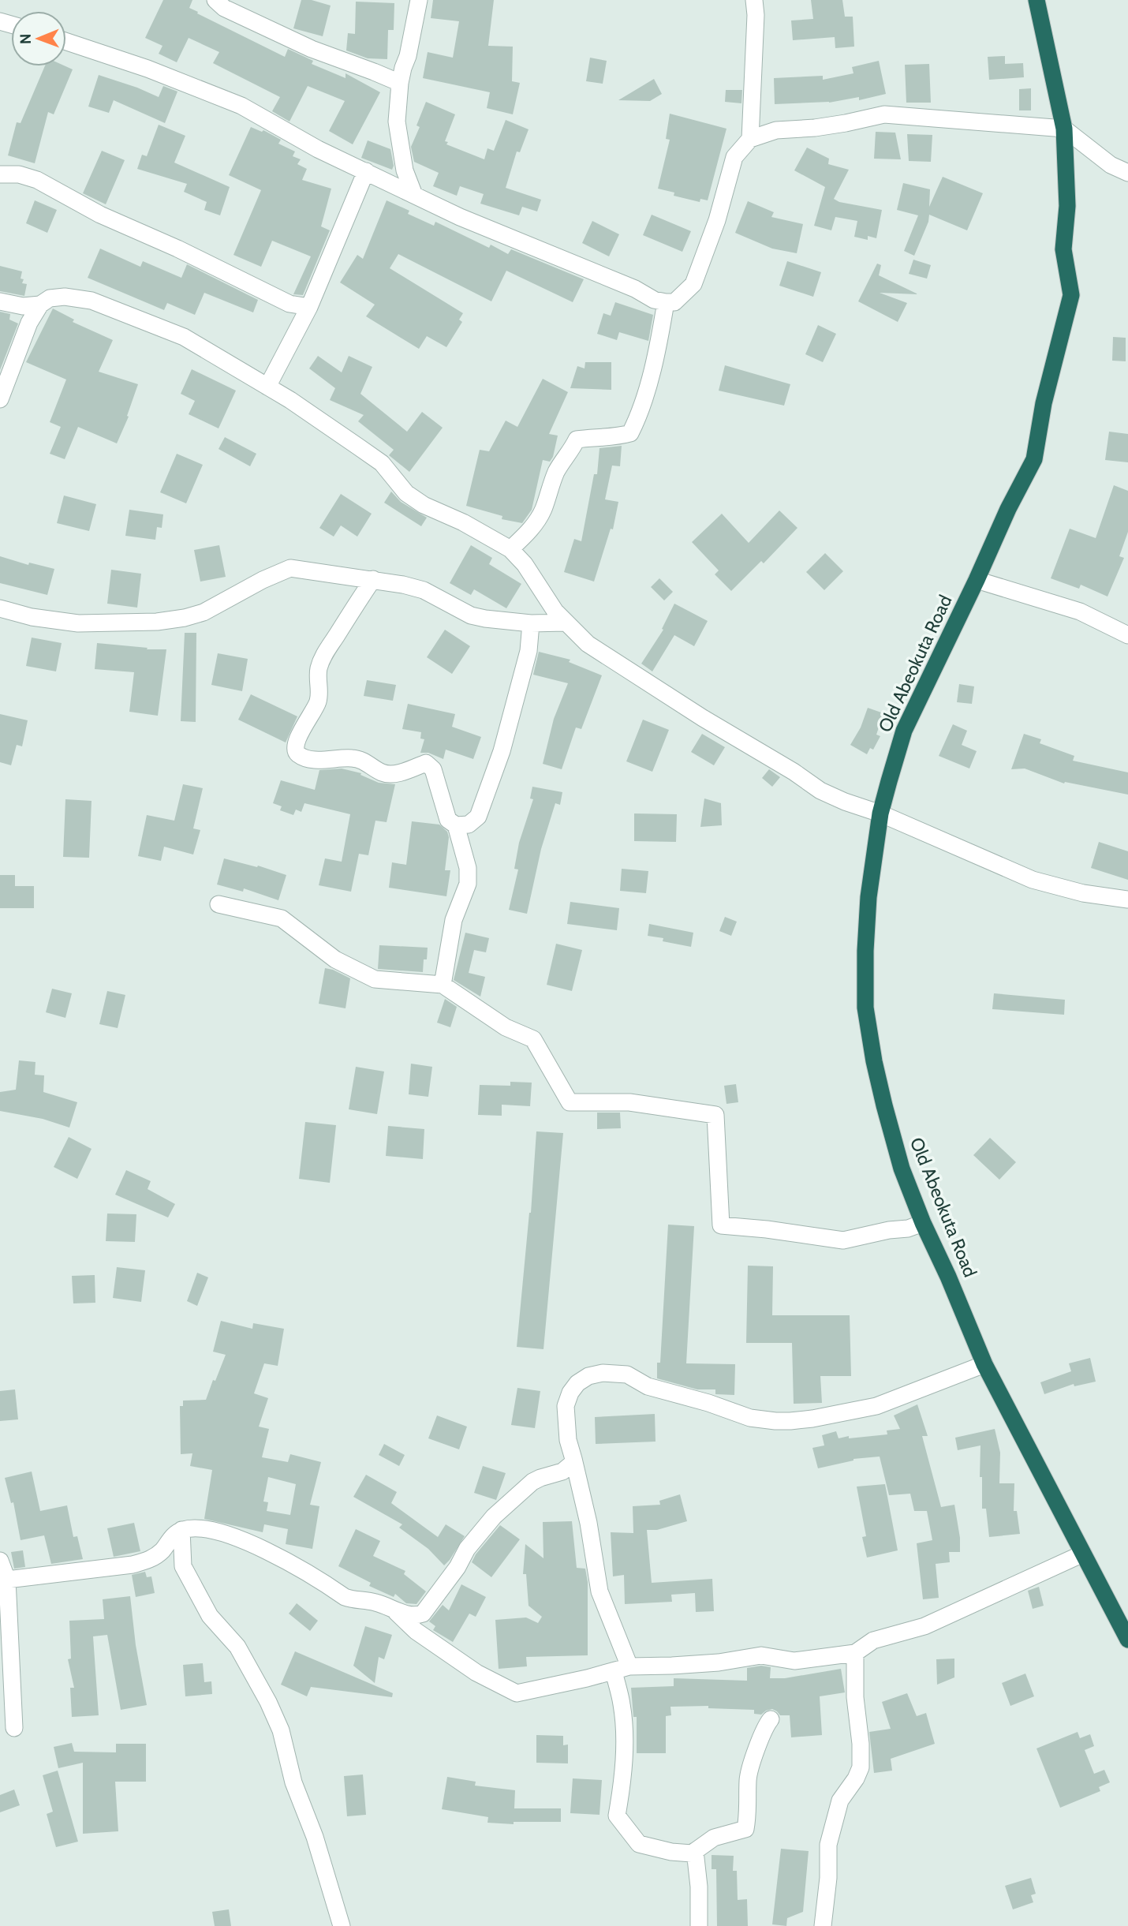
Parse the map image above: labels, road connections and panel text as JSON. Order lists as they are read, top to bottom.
{
  "streets": {
    "highway": ["Old Abeokuta Road"]
  },
  "north": "left"
}
